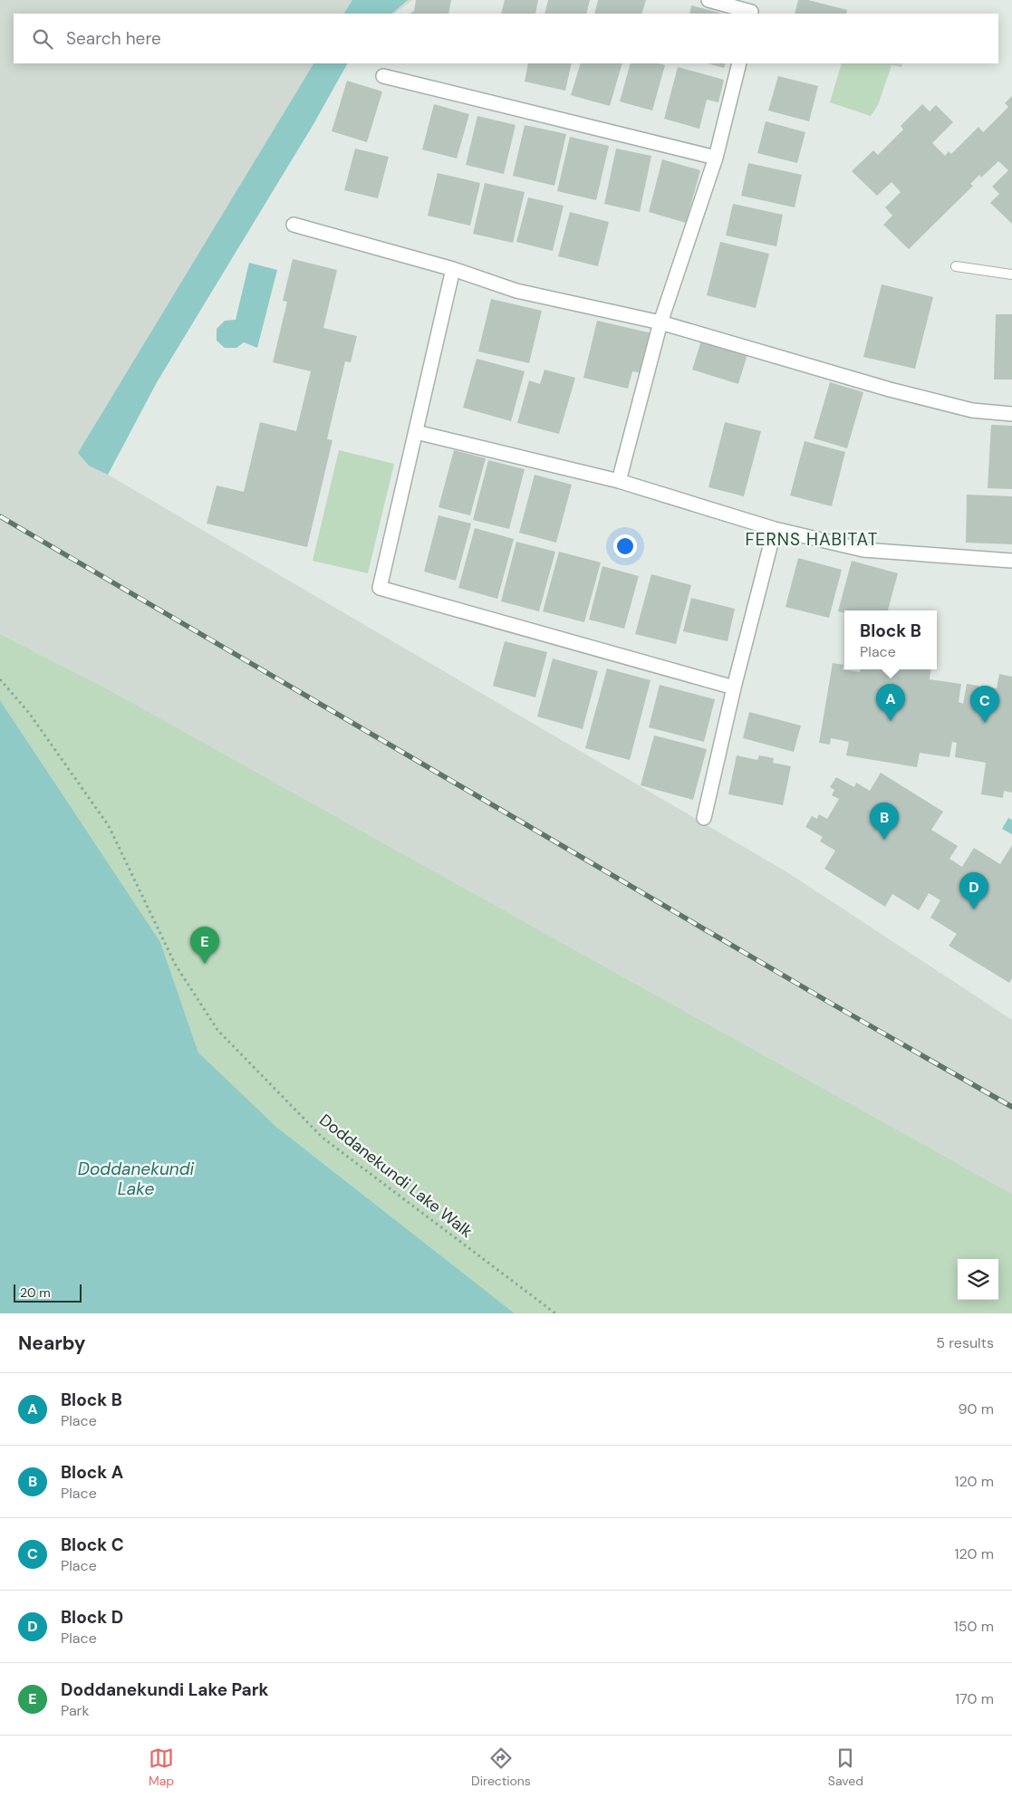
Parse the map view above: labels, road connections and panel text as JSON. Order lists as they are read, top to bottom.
{
  "streets": {
    "path": ["Doddanekundi Lake Walk"]
  },
  "districts": ["FERNS HABITAT"],
  "water": ["Doddanekundi Lake"],
  "scale_bar": "20 m",
  "page": {
    "search": "Search here",
    "popup": ["Block B", "Place"],
    "pins": [
      "A",
      "C",
      "B",
      "D",
      "E"
    ],
    "scale": "20 m",
    "heading": ["Nearby", "5 results"],
    "list": [
      {
        "mark": "A",
        "name": "Block B",
        "note": "Place",
        "value": "90 m"
      },
      {
        "mark": "B",
        "name": "Block A",
        "note": "Place",
        "value": "120 m"
      },
      {
        "mark": "C",
        "name": "Block C",
        "note": "Place",
        "value": "120 m"
      },
      {
        "mark": "D",
        "name": "Block D",
        "note": "Place",
        "value": "150 m"
      },
      {
        "mark": "E",
        "name": "Doddanekundi Lake Park",
        "note": "Park",
        "value": "170 m"
      }
    ],
    "nav": ["Map", "Directions", "Saved"]
  }
}
